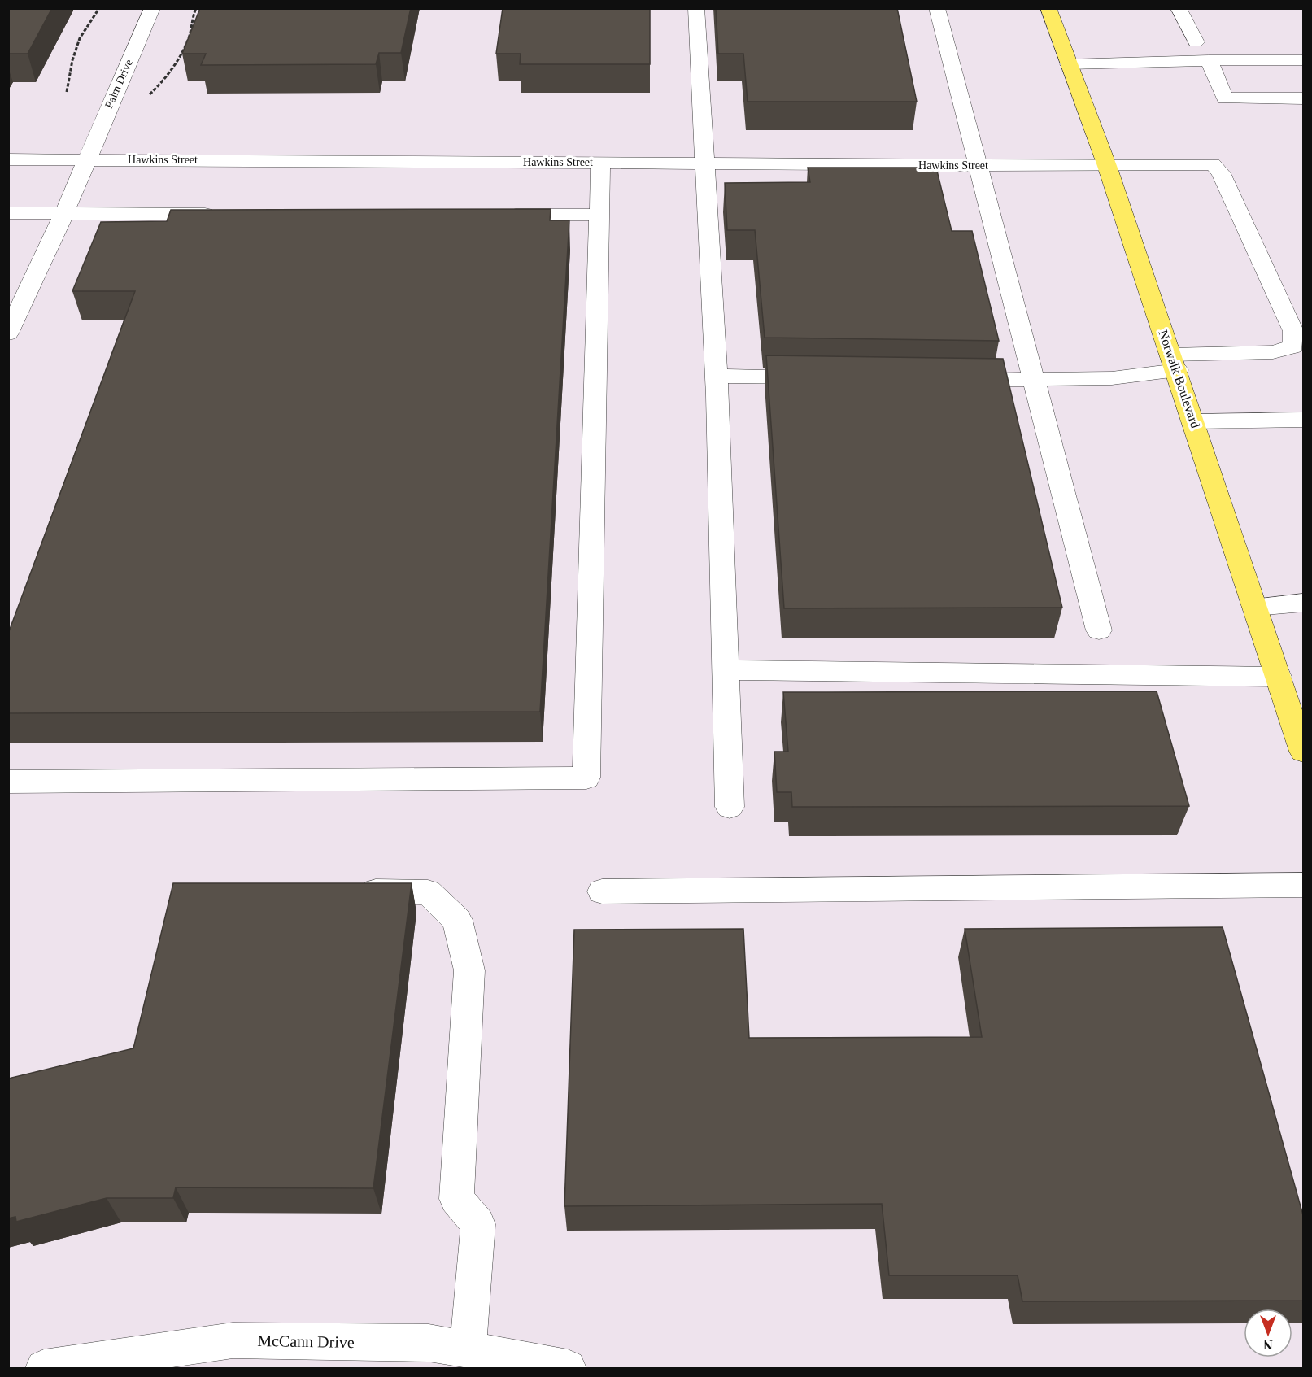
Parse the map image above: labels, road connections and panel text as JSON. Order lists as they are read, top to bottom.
{
  "streets": {
    "main road": ["Norwalk Boulevard"],
    "street": ["Palm Drive", "Hawkins Street", "McCann Drive"]
  },
  "crossings": [
    ["Palm Drive", "Hawkins Street"],
    ["Hawkins Street", "Norwalk Boulevard"]
  ],
  "north": "bottom"
}
